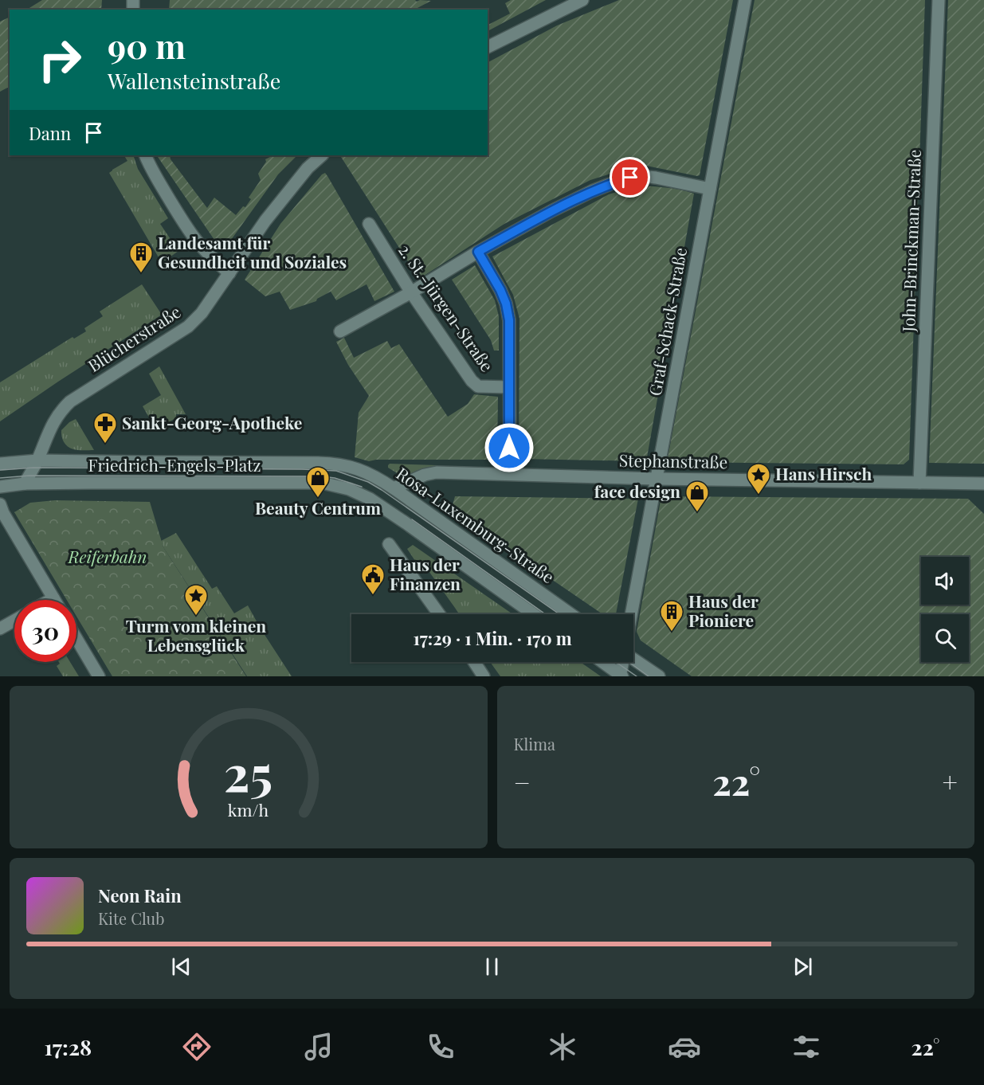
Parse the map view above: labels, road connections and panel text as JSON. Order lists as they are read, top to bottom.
{
  "streets": {
    "street": [
      "John-Brinckman-Straße",
      "2. St.-Jürgen-Straße",
      "Graf-Schack-Straße",
      "Blücherstraße",
      "Stephanstraße",
      "Friedrich-Engels-Platz",
      "Rosa-Luxemburg-Straße"
    ]
  },
  "crossings": [
    ["John-Brinckman-Straße", "Stephanstraße"],
    ["Graf-Schack-Straße", "Stephanstraße"],
    ["Blücherstraße", "Friedrich-Engels-Platz"],
    ["Stephanstraße", "Rosa-Luxemburg-Straße"],
    ["Friedrich-Engels-Platz", "Rosa-Luxemburg-Straße"]
  ],
  "parks": ["Reiferbahn"],
  "places": {
    "building": ["Landesamt für Gesundheit und Soziales", "Haus der Pioniere"],
    "pharmacy": ["Sankt-Georg-Apotheke"],
    "place": ["Hans Hirsch", "Turm vom kleinen Lebensglück"],
    "shop": ["Beauty Centrum", "face design"],
    "public building": ["Haus der Finanzen"]
  },
  "page": {
    "turn": ["90 m", "Wallensteinstraße"],
    "then": "Dann",
    "limit": "30",
    "trip": "17:29 · 1 Min. · 170 m",
    "tile": "Klima",
    "heat": ["−", "22°", "+"],
    "song": ["Neon Rain", "Kite Club"],
    "tabs": ["17:28", "22°"],
    "gauge": ["25", "km/h"]
  }
}
